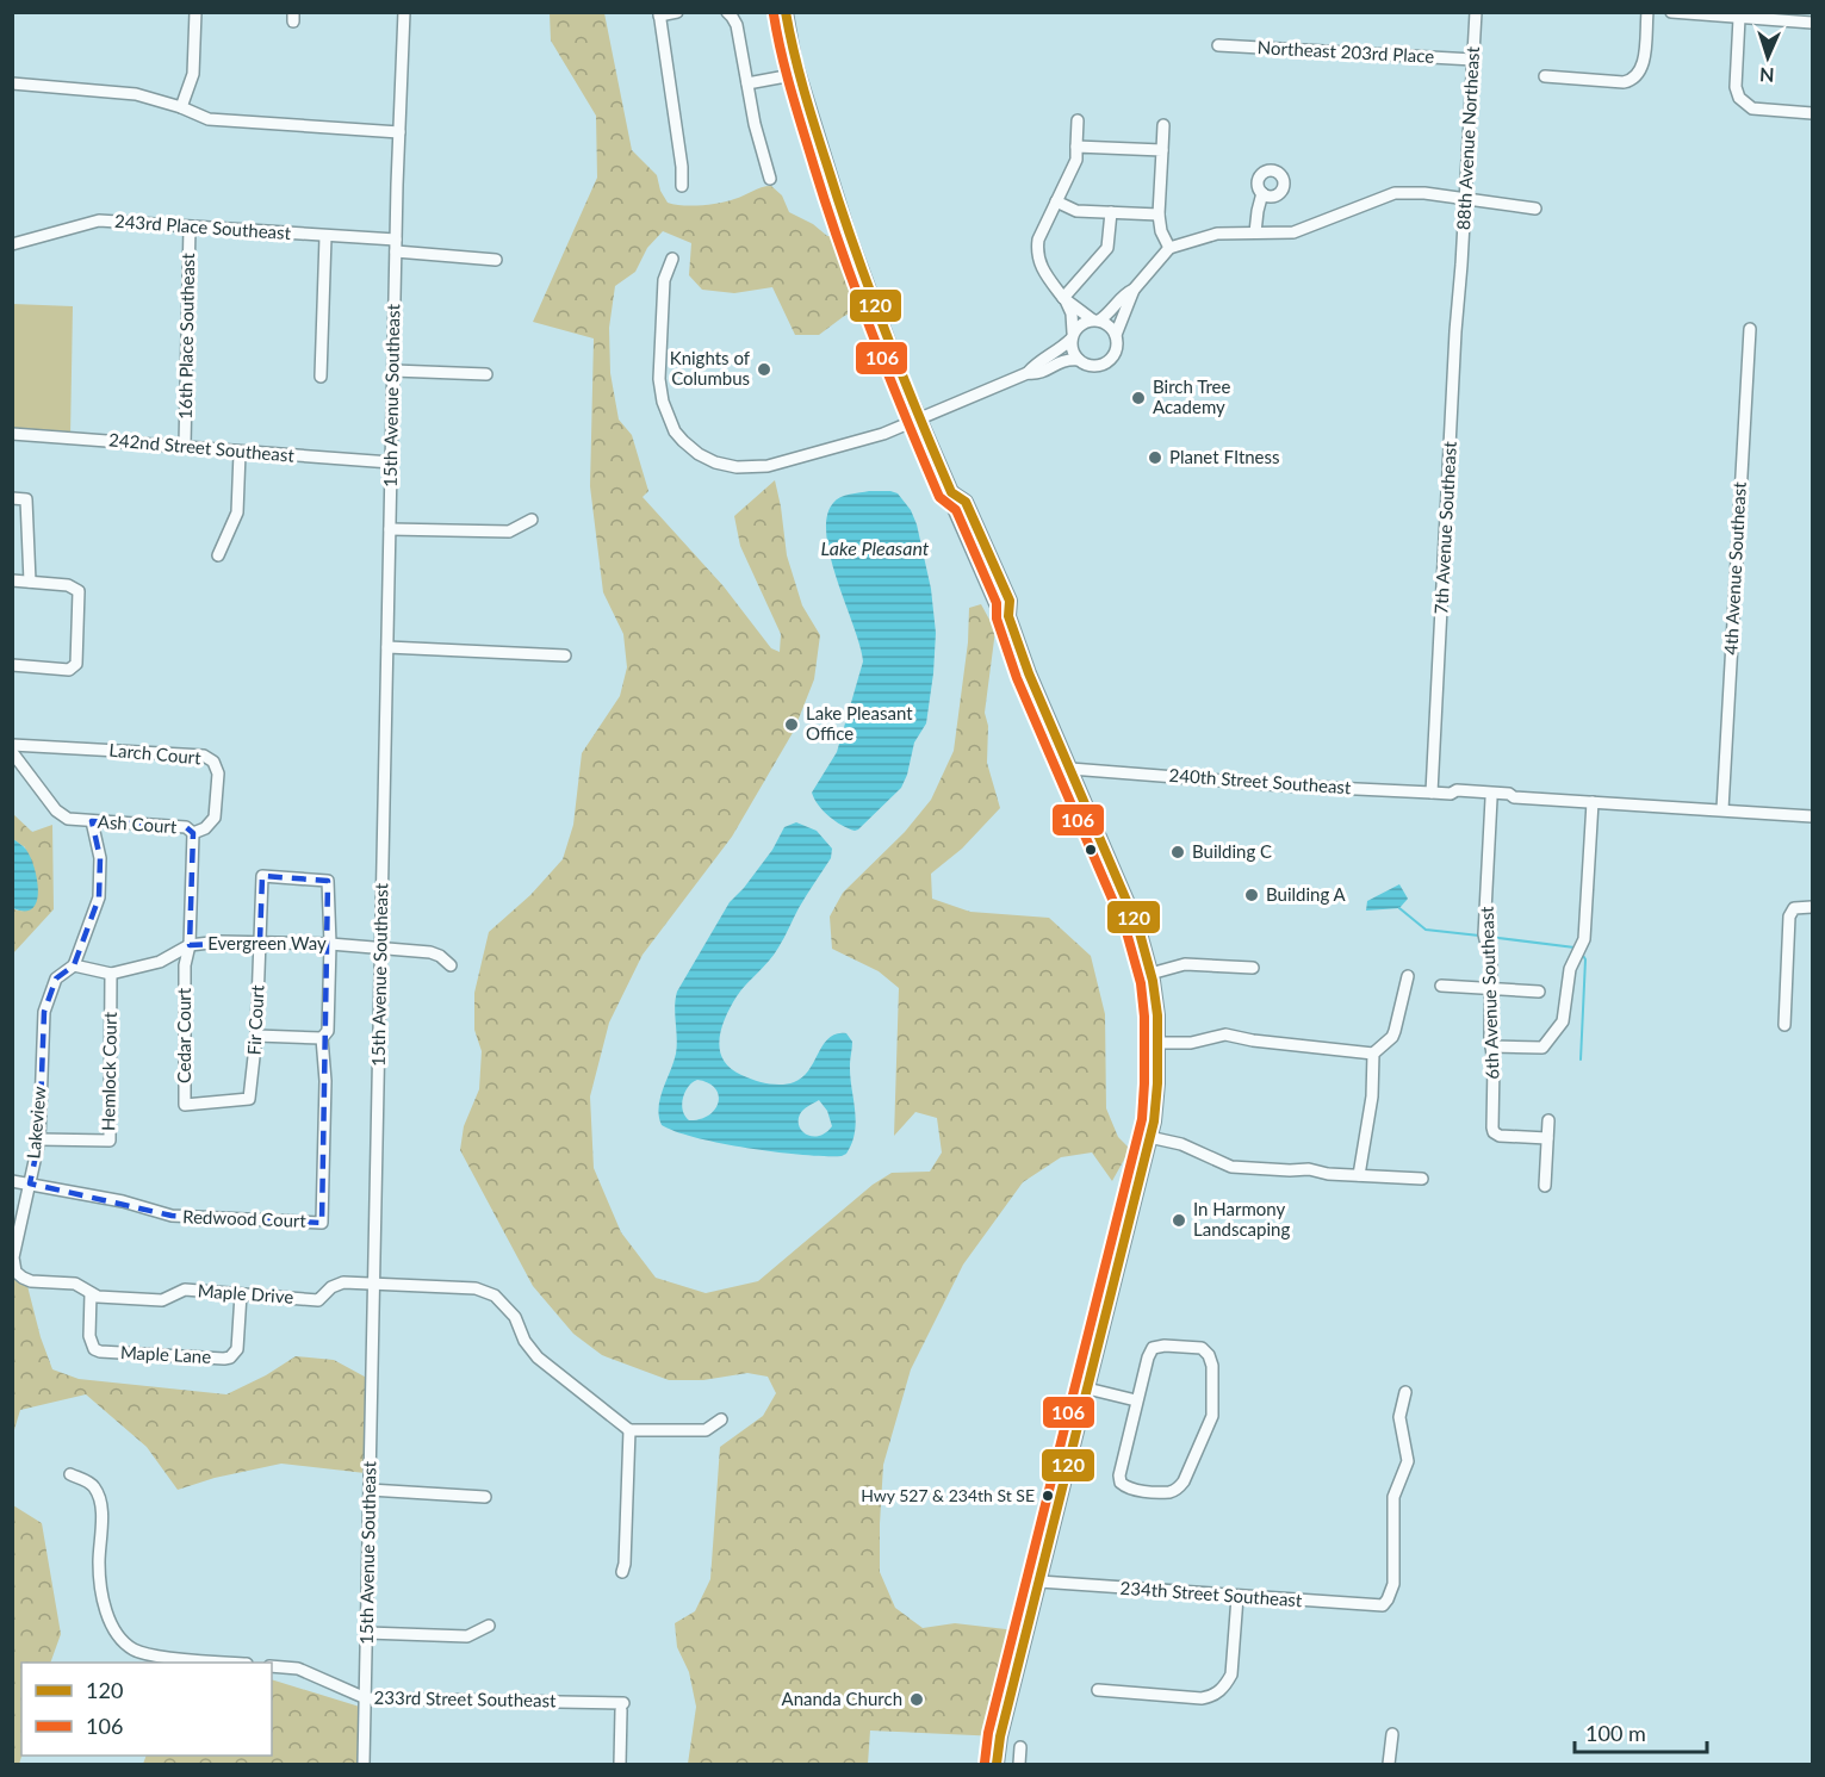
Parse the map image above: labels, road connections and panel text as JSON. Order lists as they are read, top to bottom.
{
  "streets": {
    "street": [
      "Northeast 203rd Place",
      "88th Avenue Northeast",
      "243rd Place Southeast",
      "16th Place Southeast",
      "15th Avenue Southeast",
      "242nd Street Southeast",
      "7th Avenue Southeast",
      "4th Avenue Southeast",
      "Larch Court",
      "240th Street Southeast",
      "Ash Court",
      "Evergreen Way",
      "6th Avenue Southeast",
      "Fir Court",
      "Cedar Court",
      "Hemlock Court",
      "Lakeview",
      "Redwood Court",
      "Maple Drive",
      "Maple Lane",
      "234th Street Southeast",
      "233rd Street Southeast"
    ]
  },
  "crossings": [
    ["Northeast 203rd Place", "88th Avenue Northeast"],
    ["88th Avenue Northeast", "7th Avenue Southeast"],
    ["243rd Place Southeast", "16th Place Southeast"],
    ["243rd Place Southeast", "15th Avenue Southeast"],
    ["16th Place Southeast", "242nd Street Southeast"],
    ["15th Avenue Southeast", "242nd Street Southeast"],
    ["15th Avenue Southeast", "Evergreen Way"],
    ["15th Avenue Southeast", "Maple Drive"],
    ["15th Avenue Southeast", "233rd Street Southeast"],
    ["7th Avenue Southeast", "240th Street Southeast"],
    ["4th Avenue Southeast", "240th Street Southeast"],
    ["Larch Court", "Ash Court"],
    ["240th Street Southeast", "6th Avenue Southeast"],
    ["Ash Court", "Evergreen Way"],
    ["Ash Court", "Cedar Court"],
    ["Evergreen Way", "Fir Court"],
    ["Evergreen Way", "Cedar Court"],
    ["Evergreen Way", "Hemlock Court"],
    ["Evergreen Way", "Lakeview"],
    ["Fir Court", "Cedar Court"],
    ["Hemlock Court", "Lakeview"],
    ["Lakeview", "Redwood Court"],
    ["Lakeview", "Maple Drive"],
    ["Maple Drive", "Maple Lane"]
  ],
  "water": ["Lake Pleasant"],
  "places": [
    "Knights of Columbus",
    "Birch Tree Academy",
    "Planet FItness",
    "Lake Pleasant Office",
    "Building C",
    "Building A",
    "In Harmony Landscaping",
    "Hwy 527 & 234th St SE",
    "Ananda Church"
  ],
  "lines": ["transit line 120", "transit line 106"],
  "legend": ["120", "106"],
  "scale_bar": "100 m",
  "north": "bottom"
}
